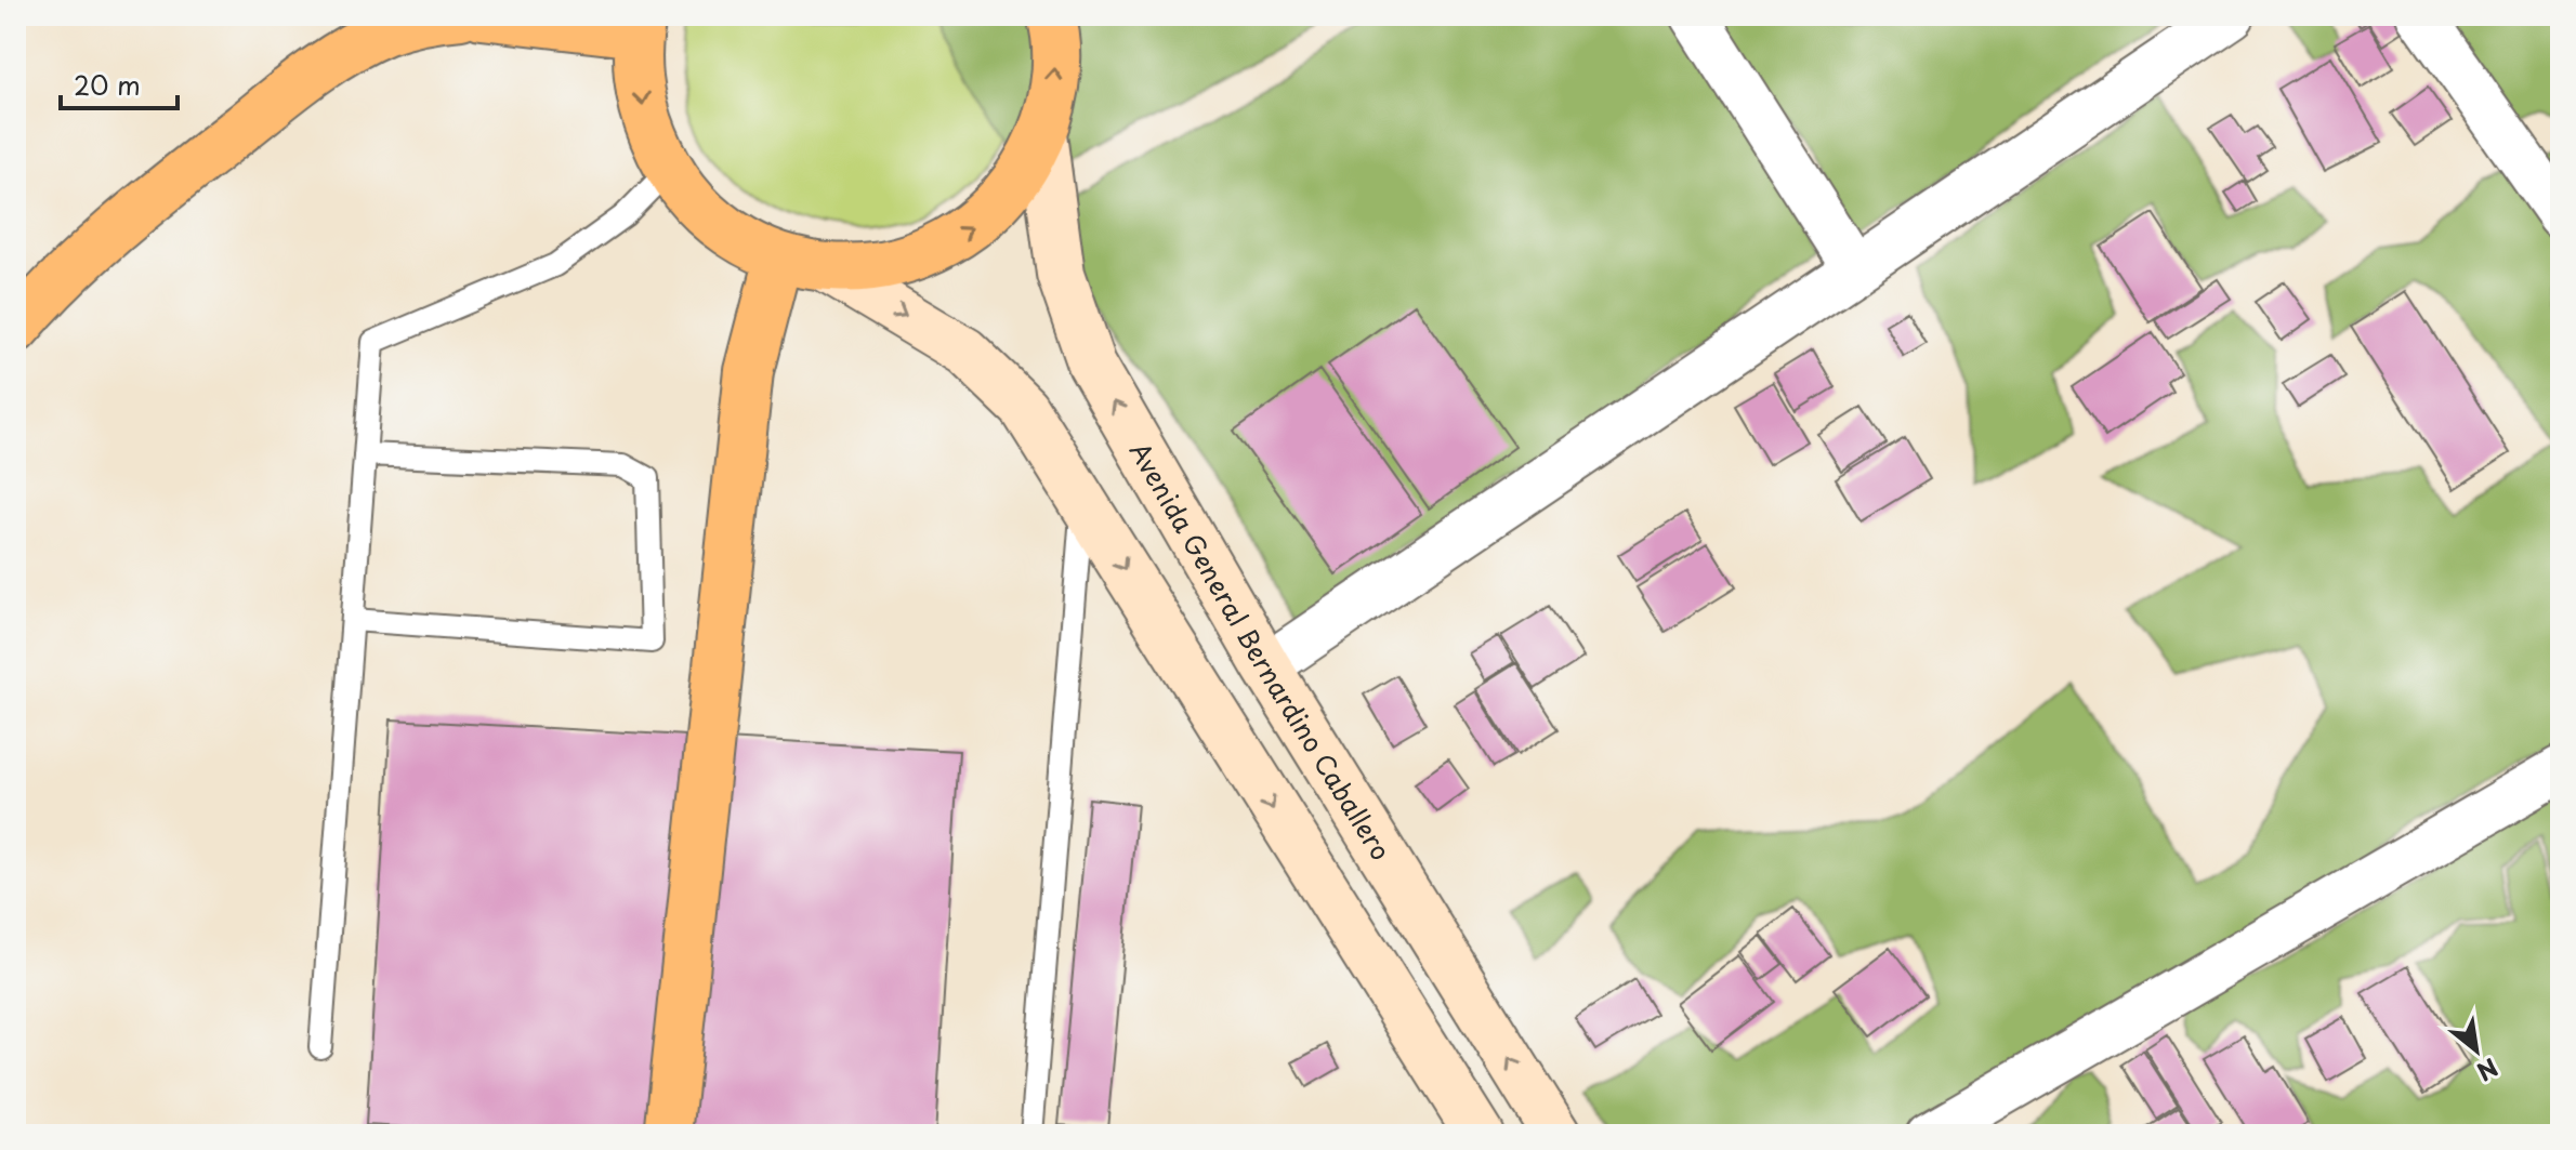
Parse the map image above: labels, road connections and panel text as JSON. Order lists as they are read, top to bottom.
{
  "streets": {
    "main road": ["Avenida General Bernardino Caballero"]
  },
  "scale_bar": "20 m",
  "north": "bottom right"
}
